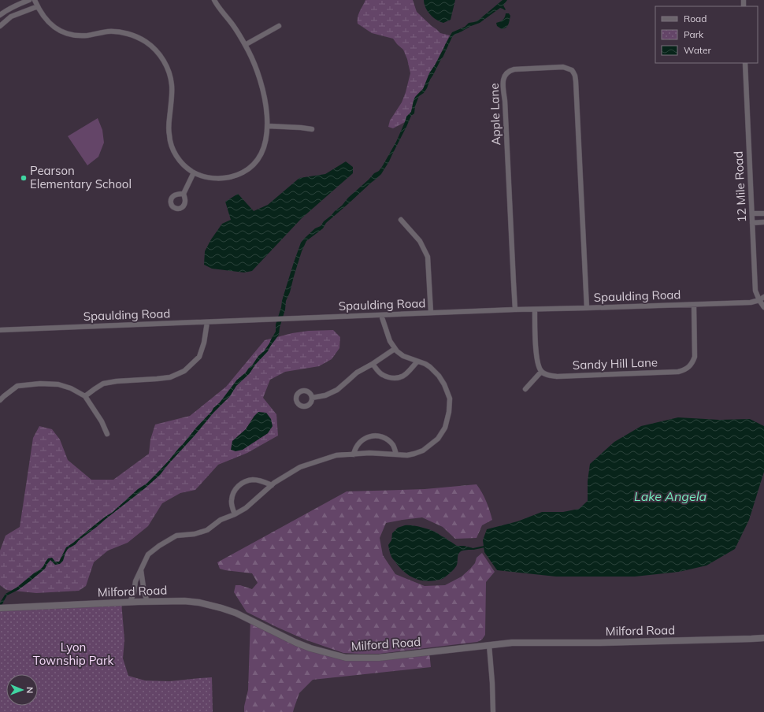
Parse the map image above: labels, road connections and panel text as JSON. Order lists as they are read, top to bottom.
{
  "streets": {
    "street": [
      "Apple Lane",
      "12 Mile Road",
      "Spaulding Road",
      "Sandy Hill Lane",
      "Milford Road"
    ]
  },
  "crossings": [
    ["Apple Lane", "Spaulding Road"],
    ["12 Mile Road", "Spaulding Road"],
    ["Spaulding Road", "Sandy Hill Lane"]
  ],
  "water": ["Lake Angela"],
  "parks": ["Lyon Township Park"],
  "places": ["Pearson Elementary School"],
  "legend": ["Road", "Park", "Water"],
  "north": "right"
}
